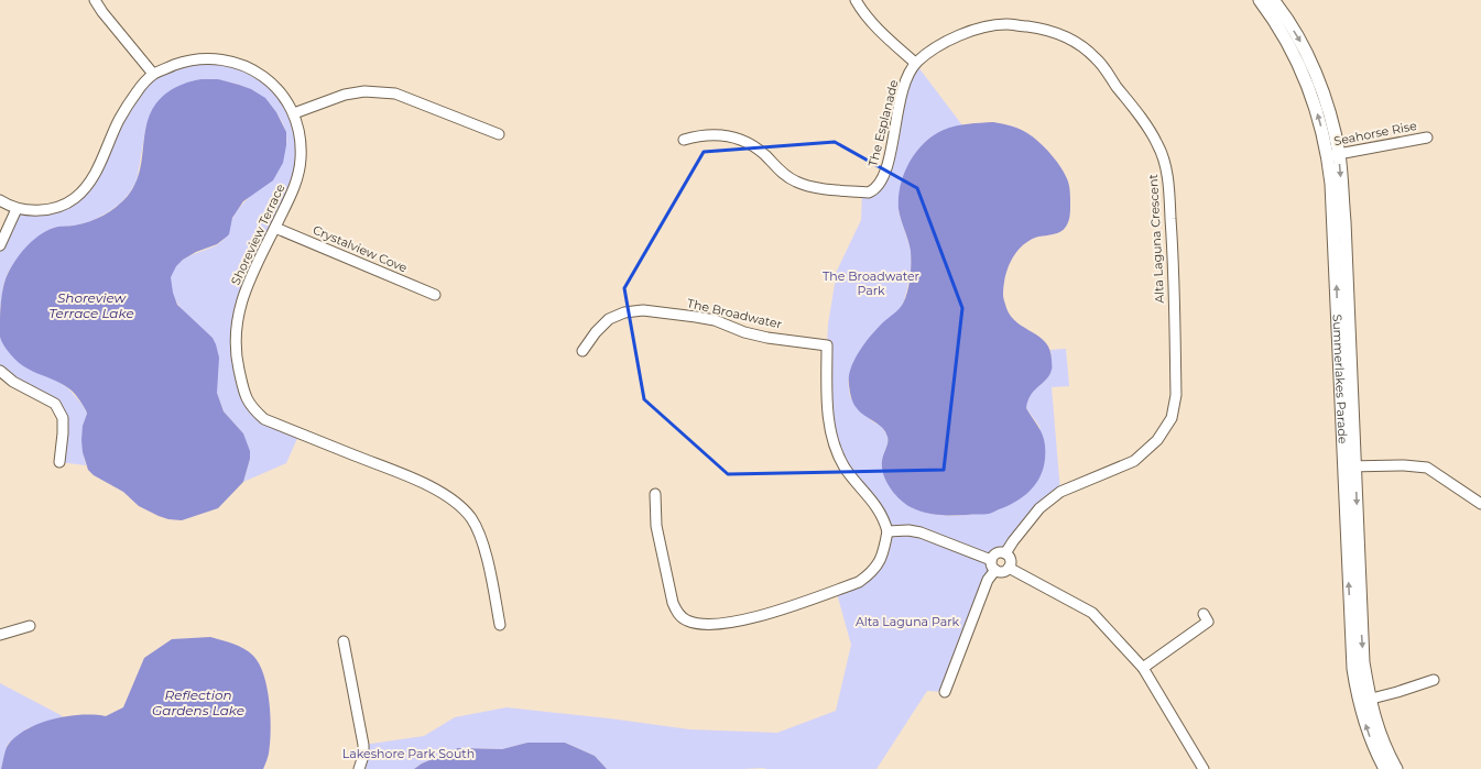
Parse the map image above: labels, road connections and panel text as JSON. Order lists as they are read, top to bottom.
{
  "streets": {
    "street": [
      "The Esplanade",
      "Seahorse Rise",
      "Shoreview Terrace",
      "Alta Laguna Crescent",
      "Crystalview Cove",
      "The Broadwater",
      "Summerlakes Parade"
    ]
  },
  "crossings": [
    ["The Esplanade", "Alta Laguna Crescent"],
    ["Seahorse Rise", "Summerlakes Parade"],
    ["Shoreview Terrace", "Crystalview Cove"]
  ],
  "water": ["Shoreview Terrace Lake", "Reflection Gardens Lake"],
  "parks": ["The Broadwater Park", "Alta Laguna Park", "Lakeshore Park South"]
}
